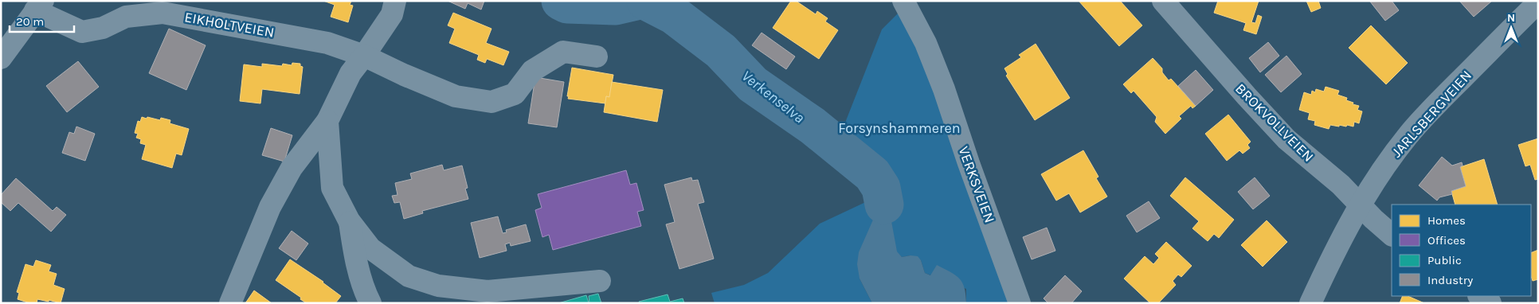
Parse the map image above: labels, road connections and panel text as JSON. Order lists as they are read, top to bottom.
{
  "streets": {
    "street": [
      "EIKHOLTVEIEN",
      "JARLSBERGVEIEN",
      "BROKVOLLVEIEN",
      "VERKSVEIEN"
    ]
  },
  "crossings": [
    ["JARLSBERGVEIEN", "BROKVOLLVEIEN"]
  ],
  "water": ["Verkenselva"],
  "parks": ["Forsynshammeren"],
  "legend": [
    "Homes",
    "Offices",
    "Public",
    "Industry"
  ],
  "scale_bar": "20 m",
  "north": "top"
}
